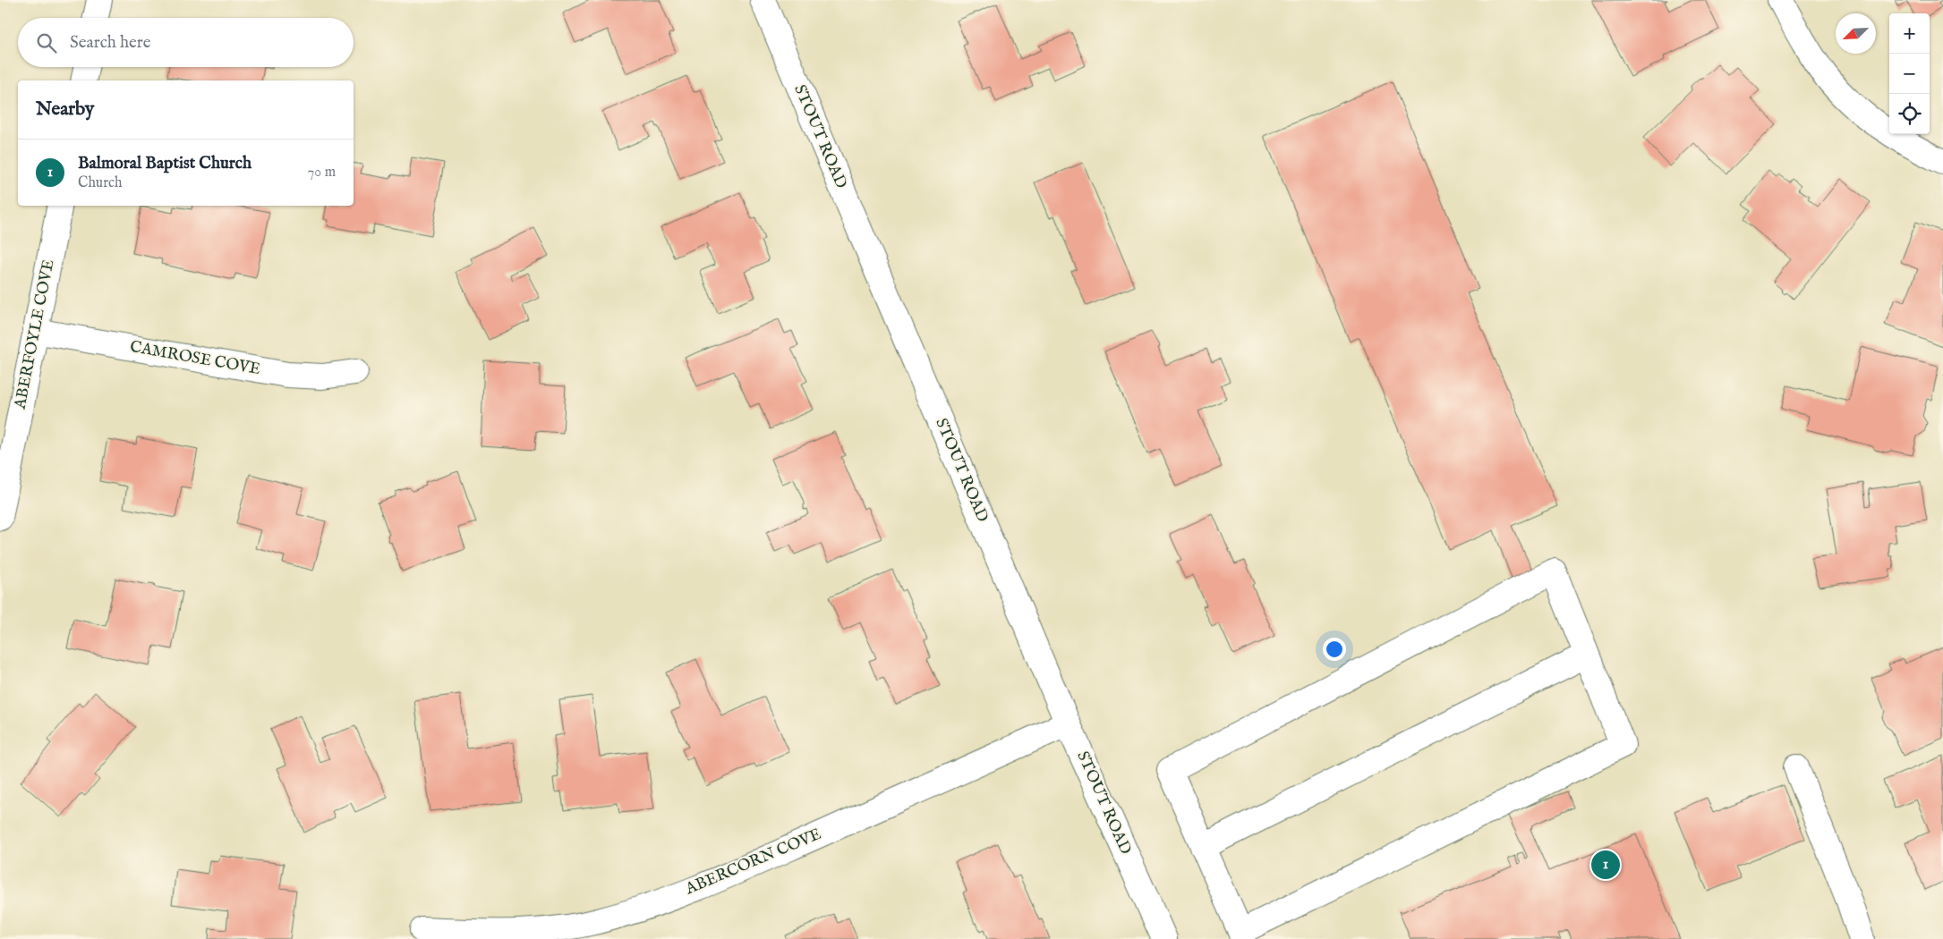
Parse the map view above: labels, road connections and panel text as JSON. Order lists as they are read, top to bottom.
{
  "streets": {
    "street": [
      "STOUT ROAD",
      "ABERFOYLE COVE",
      "CAMROSE COVE",
      "ABERCORN COVE"
    ]
  },
  "crossings": [
    ["STOUT ROAD", "ABERCORN COVE"],
    ["ABERFOYLE COVE", "CAMROSE COVE"]
  ],
  "north": "bottom left",
  "page": {
    "map_buttons": ["+", "−"],
    "search": "Search here",
    "heading": "Nearby",
    "list": [
      {
        "mark": "1",
        "name": "Balmoral Baptist Church",
        "note": "Church",
        "value": "70 m"
      }
    ],
    "pins": "1"
  }
}
